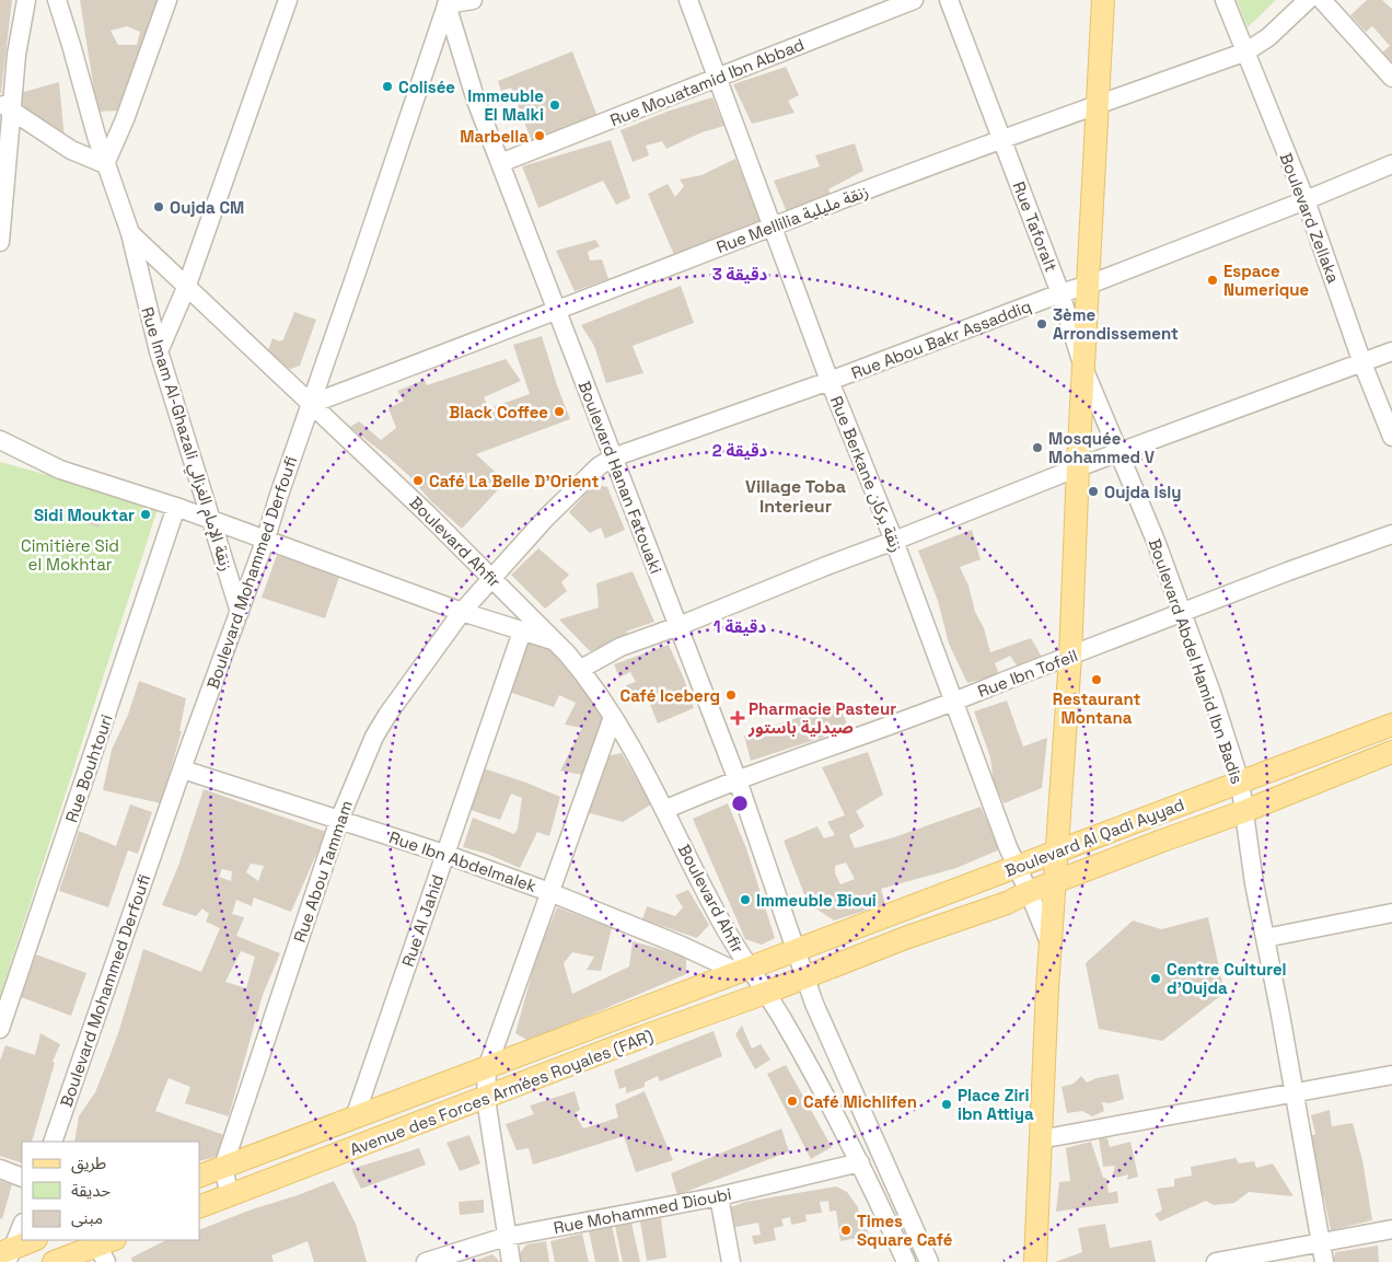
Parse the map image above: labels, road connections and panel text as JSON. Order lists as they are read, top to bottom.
{
  "streets": {
    "main road": ["Boulevard Al Qadi Ayyad", "Avenue des Forces Armées Royales (FAR)"],
    "street": [
      "Rue Mouatamid Ibn Abbad",
      "Boulevard Zellaka",
      "Rue Mellilia زنقة مليلية",
      "Rue Taforalt",
      "Rue Abou Bakr Assaddiq",
      "Rue Imam Al-Ghazali زنقة الإمام الغزالي",
      "Rue Berkane زنقة بركان",
      "Boulevard Hanan Fatouaki",
      "Boulevard Ahfir",
      "Boulevard Mohammed Derfoufi",
      "Boulevard Abdel Hamid Ibn Badis",
      "Rue Ibn Tofeil",
      "Rue Bouhtouri",
      "Rue Ibn Abdelmalek",
      "Rue Abou Tammam",
      "Rue Al Jahid",
      "Rue Mohammed Dioubi"
    ]
  },
  "crossings": [
    ["Rue Mouatamid Ibn Abbad", "Rue Berkane زنقة بركان"],
    ["Rue Mouatamid Ibn Abbad", "Boulevard Hanan Fatouaki"],
    ["Boulevard Zellaka", "Rue Mellilia زنقة مليلية"],
    ["Boulevard Zellaka", "Rue Abou Bakr Assaddiq"],
    ["Rue Mellilia زنقة مليلية", "Rue Taforalt"],
    ["Rue Mellilia زنقة مليلية", "Rue Berkane زنقة بركان"],
    ["Rue Mellilia زنقة مليلية", "Boulevard Hanan Fatouaki"],
    ["Rue Mellilia زنقة مليلية", "Boulevard Ahfir"],
    ["Rue Mellilia زنقة مليلية", "Boulevard Mohammed Derfoufi"],
    ["Rue Taforalt", "Rue Abou Bakr Assaddiq"],
    ["Rue Taforalt", "Boulevard Abdel Hamid Ibn Badis"],
    ["Rue Abou Bakr Assaddiq", "Rue Berkane زنقة بركان"],
    ["Rue Abou Bakr Assaddiq", "Boulevard Hanan Fatouaki"],
    ["Rue Abou Bakr Assaddiq", "Boulevard Ahfir"],
    ["Rue Abou Bakr Assaddiq", "Rue Abou Tammam"],
    ["Rue Imam Al-Ghazali زنقة الإمام الغزالي", "Boulevard Ahfir"],
    ["Rue Imam Al-Ghazali زنقة الإمام الغزالي", "Boulevard Mohammed Derfoufi"],
    ["Rue Berkane زنقة بركان", "Rue Ibn Tofeil"],
    ["Rue Berkane زنقة بركان", "Boulevard Al Qadi Ayyad"],
    ["Boulevard Hanan Fatouaki", "Boulevard Mohammed Derfoufi"],
    ["Boulevard Hanan Fatouaki", "Rue Ibn Tofeil"],
    ["Boulevard Hanan Fatouaki", "Boulevard Al Qadi Ayyad"],
    ["Boulevard Hanan Fatouaki", "Avenue des Forces Armées Royales (FAR)"],
    ["Boulevard Ahfir", "Boulevard Mohammed Derfoufi"],
    ["Boulevard Ahfir", "Rue Ibn Tofeil"],
    ["Boulevard Ahfir", "Rue Ibn Abdelmalek"],
    ["Boulevard Ahfir", "Rue Abou Tammam"],
    ["Boulevard Ahfir", "Avenue des Forces Armées Royales (FAR)"],
    ["Boulevard Ahfir", "Rue Mohammed Dioubi"],
    ["Boulevard Mohammed Derfoufi", "Rue Ibn Abdelmalek"],
    ["Boulevard Abdel Hamid Ibn Badis", "Rue Ibn Tofeil"],
    ["Boulevard Abdel Hamid Ibn Badis", "Boulevard Al Qadi Ayyad"],
    ["Boulevard Al Qadi Ayyad", "Avenue des Forces Armées Royales (FAR)"],
    ["Rue Ibn Abdelmalek", "Rue Abou Tammam"],
    ["Rue Ibn Abdelmalek", "Rue Al Jahid"],
    ["Rue Ibn Abdelmalek", "Avenue des Forces Armées Royales (FAR)"],
    ["Rue Abou Tammam", "Avenue des Forces Armées Royales (FAR)"],
    ["Rue Al Jahid", "Avenue des Forces Armées Royales (FAR)"]
  ],
  "districts": ["Village Toba Interieur"],
  "parks": ["Cimitière Sid el Mokhtar"],
  "places": {
    "other": [
      "Colisée",
      "Immeuble El Malki",
      "Marbella",
      "Oujda CM",
      "Espace Numerique",
      "3ème Arrondissement",
      "Black Coffee",
      "Mosquée Mohammed V",
      "Café La Belle D'Orient",
      "Oujda Isly",
      "Sidi Mouktar",
      "Restaurant Montana",
      "Café Iceberg",
      "Immeuble Bioui",
      "Centre Culturel d'Oujda",
      "Café Michlifen",
      "Place Ziri ibn Attiya",
      "Times Square Café"
    ],
    "health": ["Pharmacie Pasteur صيدلية باستور"]
  },
  "legend": ["طريق", "حديقة", "مبنى"],
  "rings": ["3 دقيقة", "2 دقيقة", "1 دقيقة"]
}
